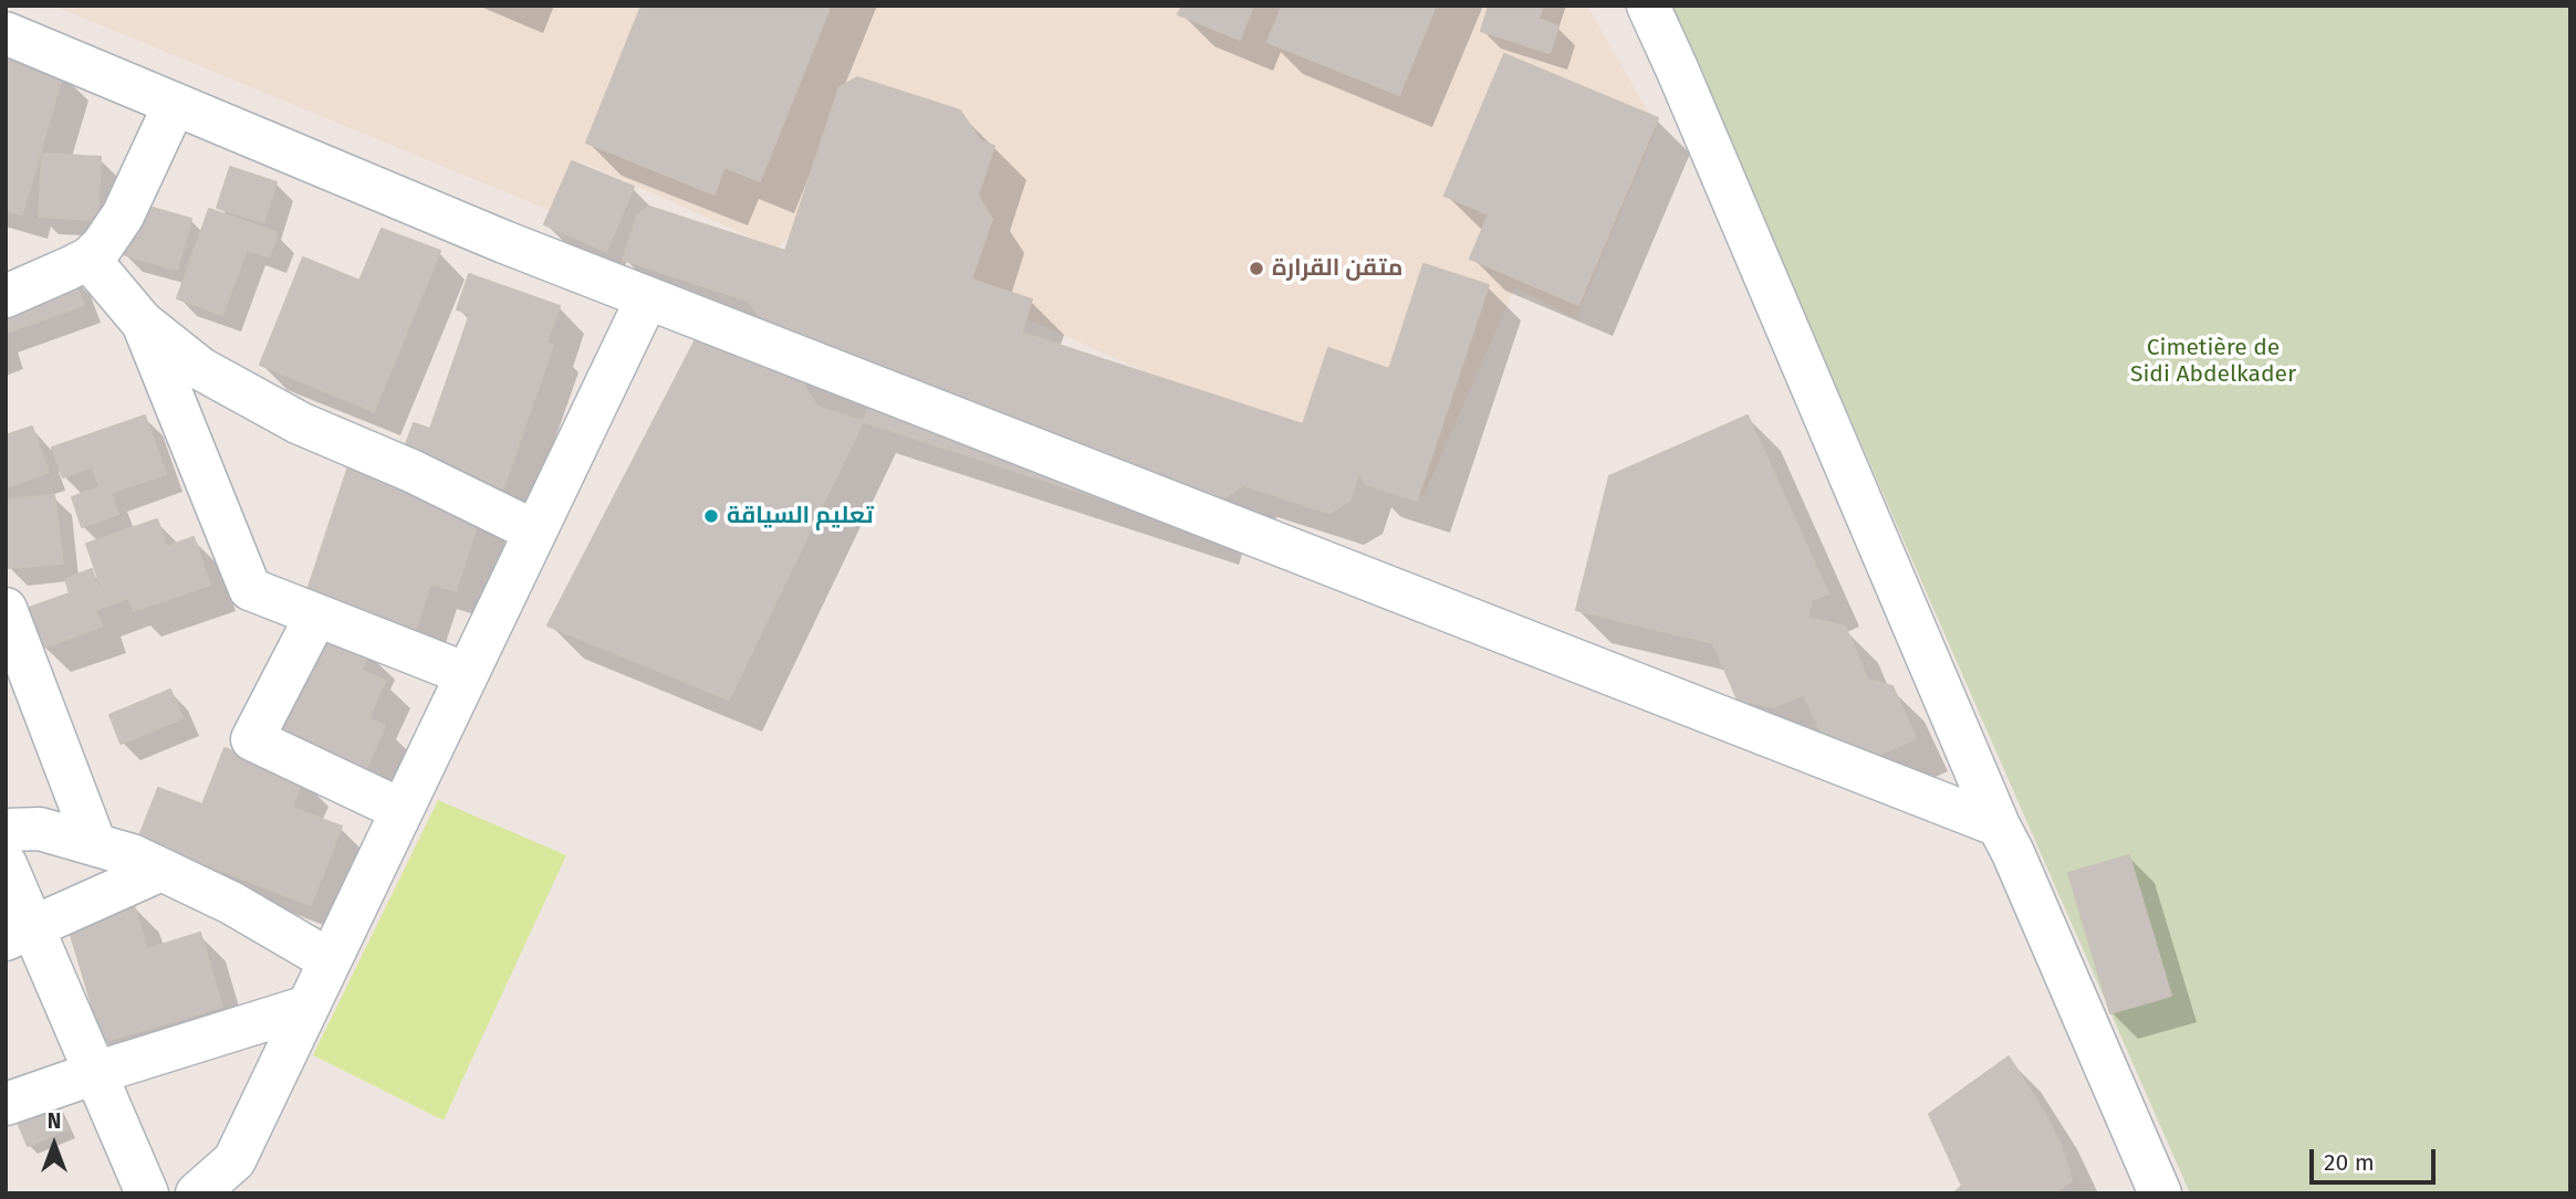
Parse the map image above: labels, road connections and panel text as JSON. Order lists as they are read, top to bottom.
{
  "parks": ["Cimetière de Sidi Abdelkader"],
  "places": ["متقن القرارة", "تعليم السياقة"],
  "scale_bar": "20 m",
  "north": "top"
}
